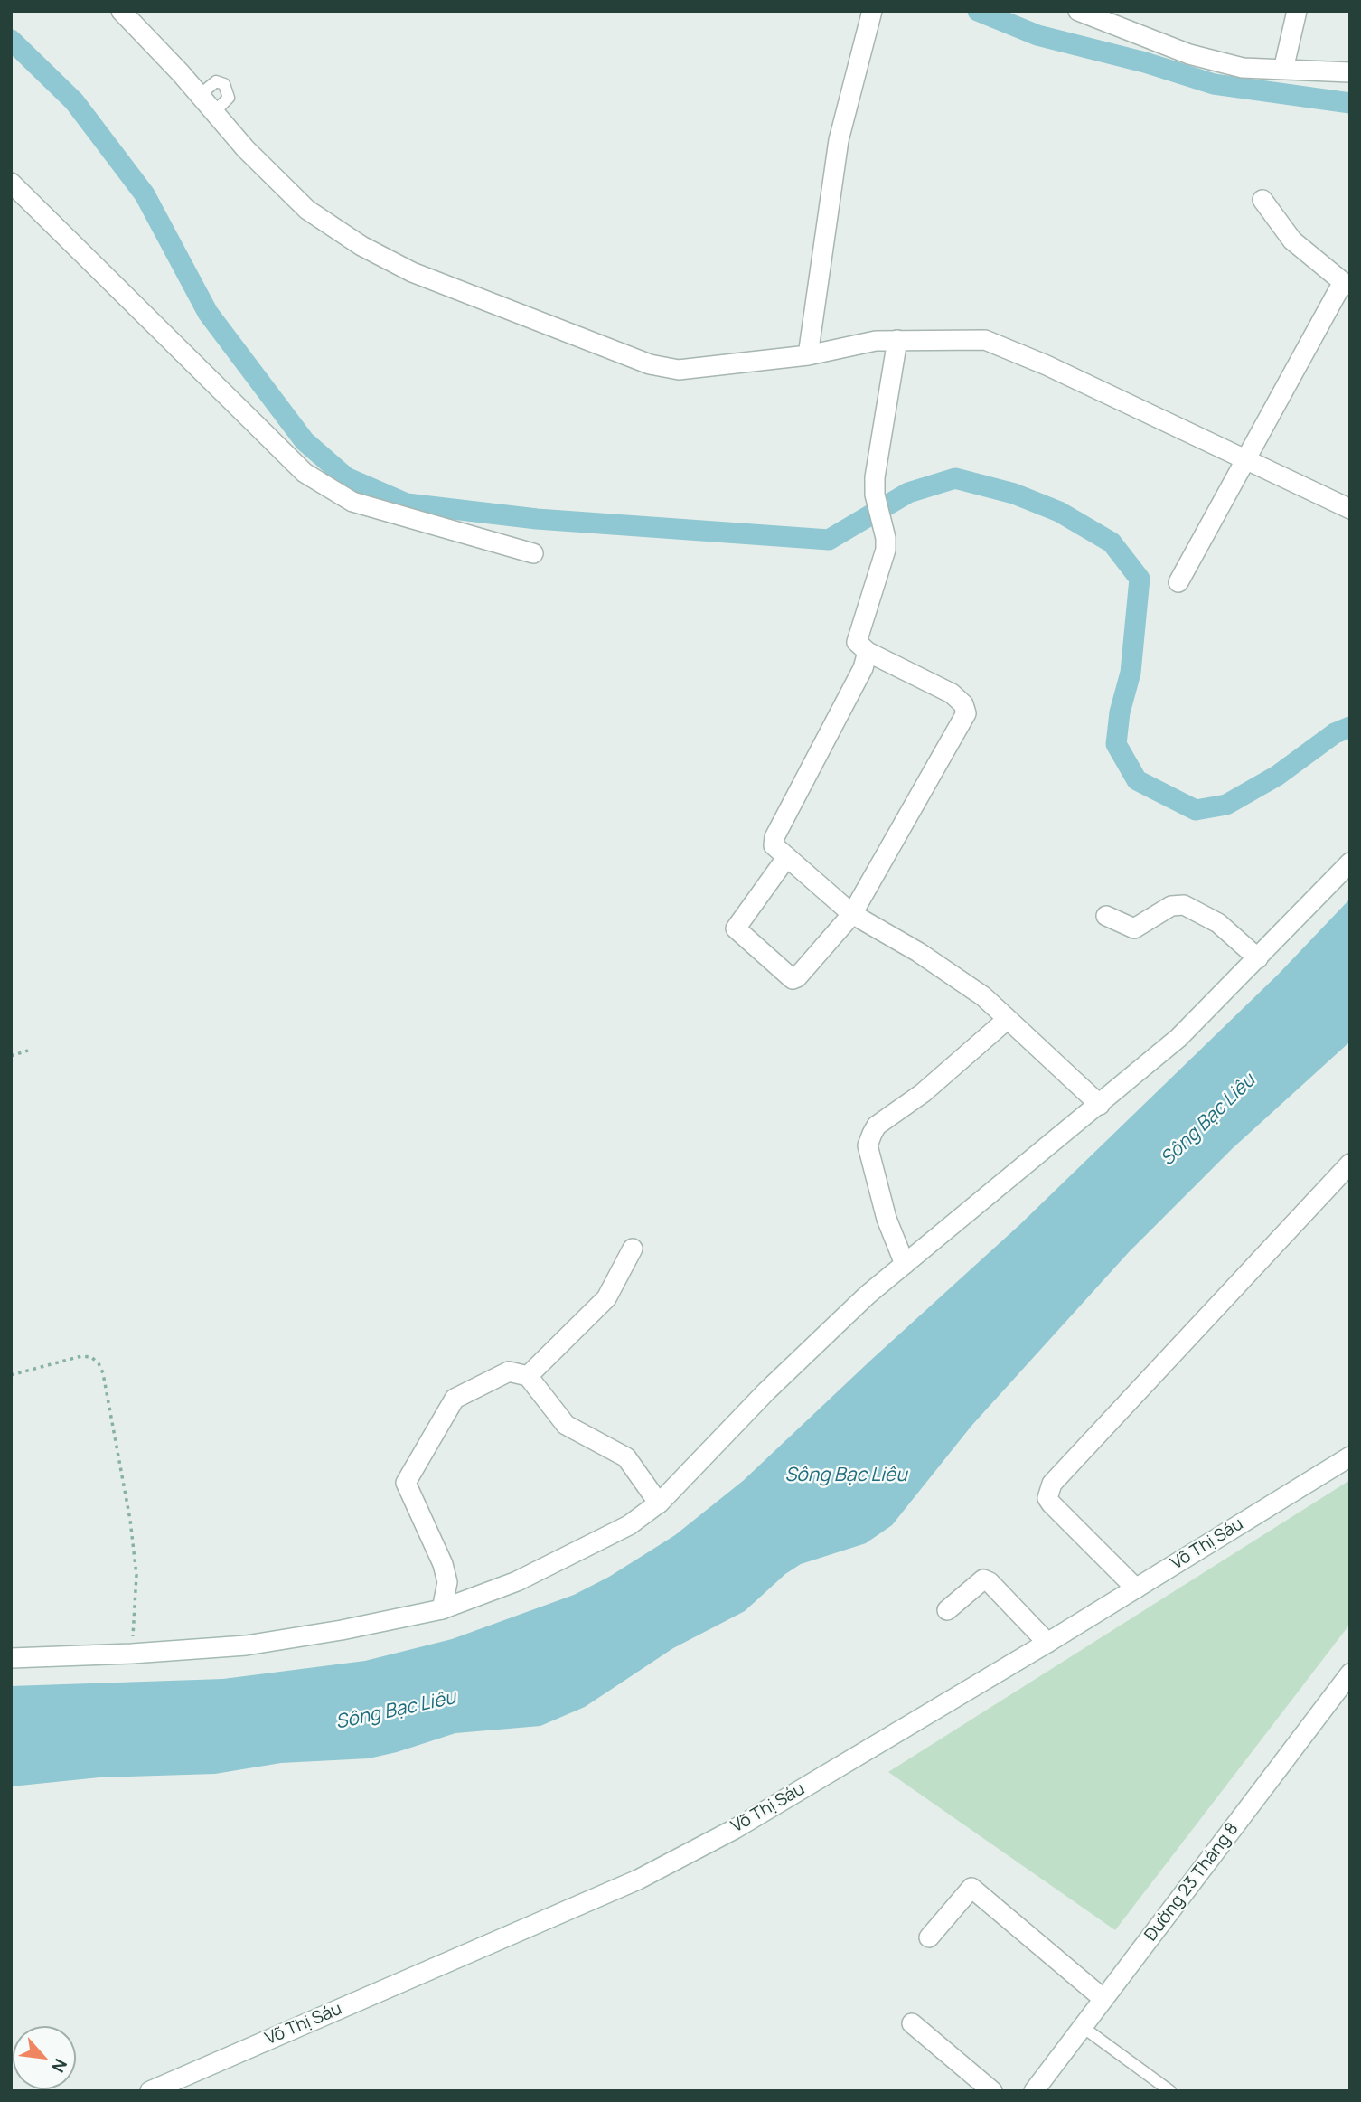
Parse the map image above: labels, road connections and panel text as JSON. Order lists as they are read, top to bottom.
{
  "streets": {
    "street": ["Võ Thị Sáu", "Đường 23 Tháng 8"]
  },
  "water": ["Sông Bạc Liêu"],
  "north": "bottom right"
}
